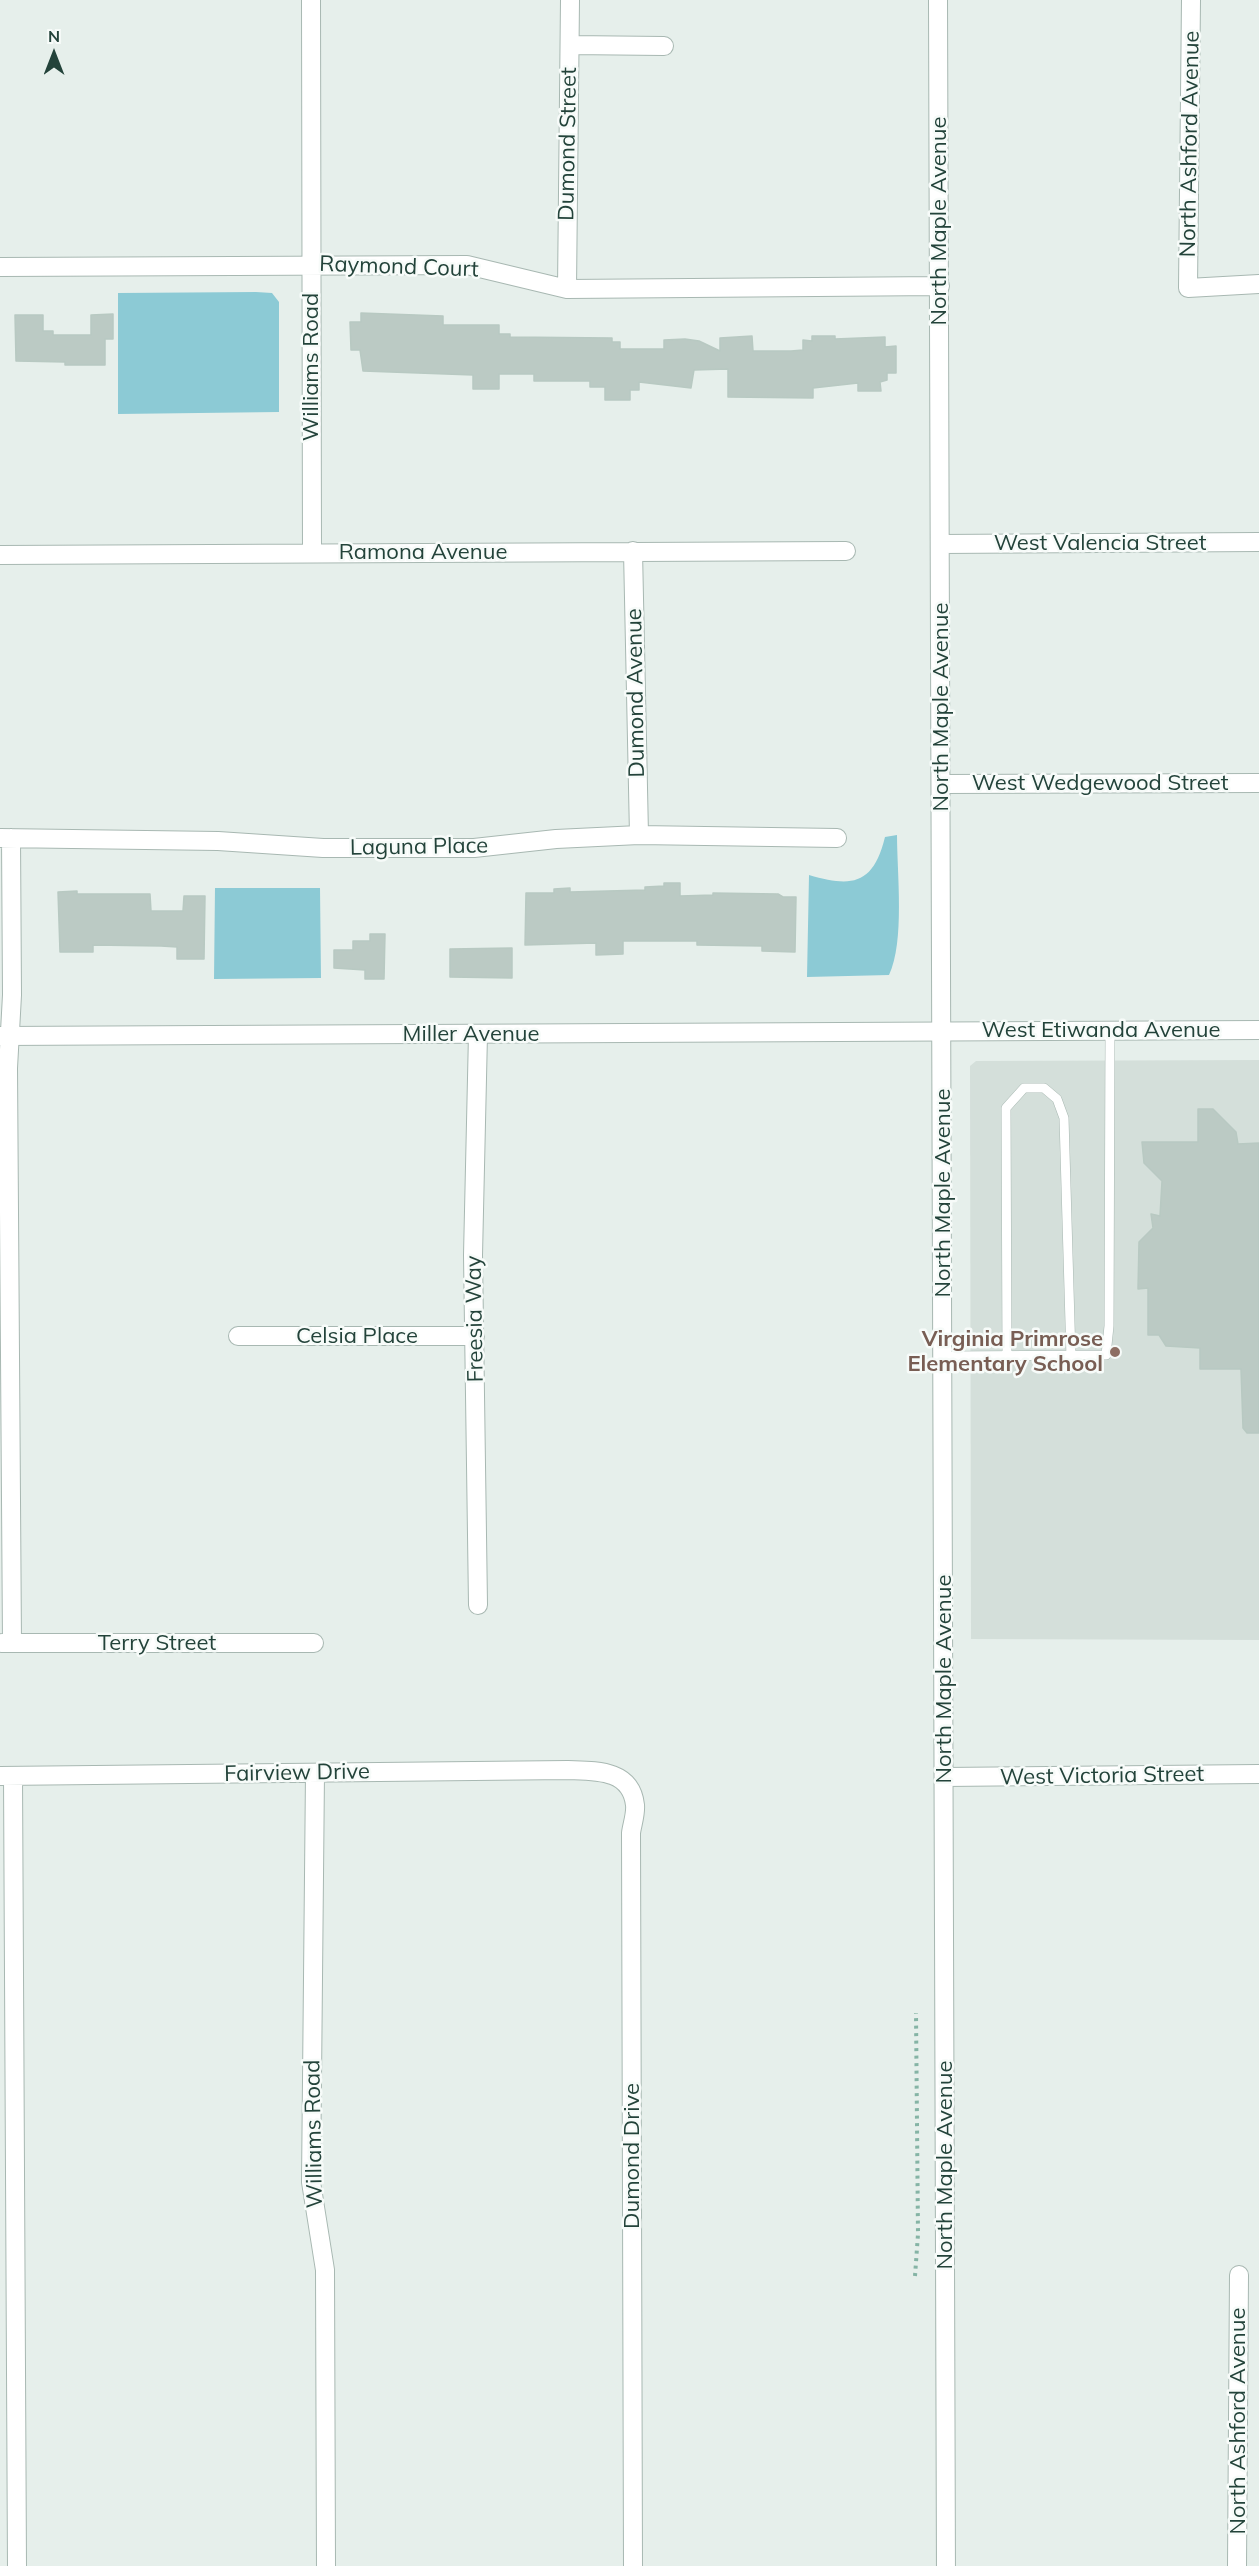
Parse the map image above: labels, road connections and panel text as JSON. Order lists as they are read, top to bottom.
{
  "streets": {
    "street": [
      "Dumond Street",
      "North Ashford Avenue",
      "North Maple Avenue",
      "Raymond Court",
      "Williams Road",
      "West Valencia Street",
      "Ramona Avenue",
      "Dumond Avenue",
      "West Wedgewood Street",
      "Laguna Place",
      "West Etiwanda Avenue",
      "Miller Avenue",
      "Freesia Way",
      "Celsia Place",
      "Terry Street",
      "Fairview Drive",
      "West Victoria Street",
      "Dumond Drive"
    ]
  },
  "crossings": [
    ["Dumond Street", "Raymond Court"],
    ["North Maple Avenue", "Raymond Court"],
    ["North Maple Avenue", "West Valencia Street"],
    ["North Maple Avenue", "West Wedgewood Street"],
    ["North Maple Avenue", "West Etiwanda Avenue"],
    ["North Maple Avenue", "Miller Avenue"],
    ["North Maple Avenue", "West Victoria Street"],
    ["Raymond Court", "Williams Road"],
    ["Williams Road", "Ramona Avenue"],
    ["Williams Road", "Fairview Drive"],
    ["Ramona Avenue", "Dumond Avenue"],
    ["Dumond Avenue", "Laguna Place"],
    ["West Etiwanda Avenue", "Miller Avenue"],
    ["Miller Avenue", "Freesia Way"],
    ["Freesia Way", "Celsia Place"],
    ["Fairview Drive", "Dumond Drive"]
  ],
  "places": ["Virginia Primrose Elementary School"],
  "north": "top"
}
